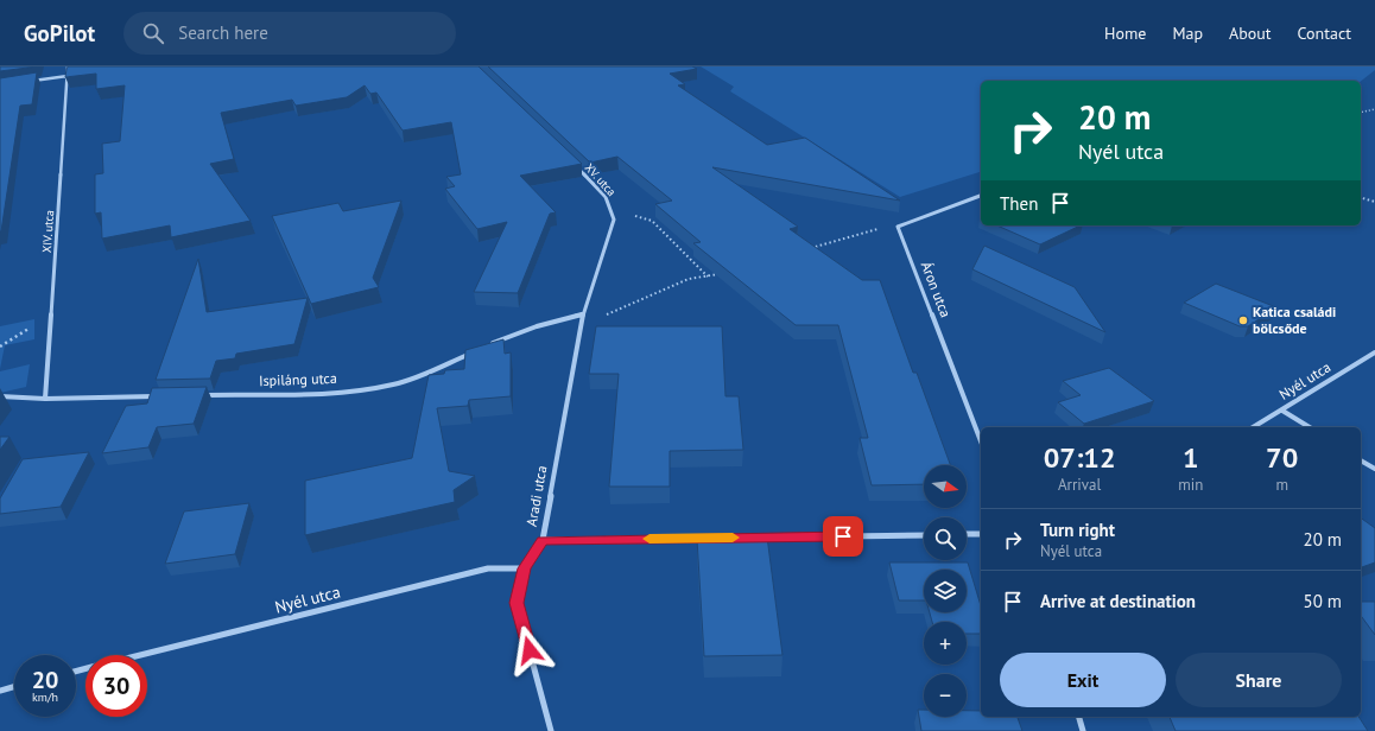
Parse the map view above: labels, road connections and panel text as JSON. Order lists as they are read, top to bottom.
{
  "streets": {
    "street": [
      "XV. utca",
      "XIV. utca",
      "Áron utca",
      "Ispiláng utca",
      "Nyél utca",
      "Aradi utca"
    ]
  },
  "crossings": [
    ["XV. utca", "Aradi utca"],
    ["Nyél utca", "Aradi utca"]
  ],
  "places": ["Katica családi bölcsőde"],
  "north": "right",
  "page": {
    "header": "GoPilot",
    "search": "Search here",
    "nav": [
      "Home",
      "Map",
      "About",
      "Contact"
    ],
    "turn": ["20 m", "Nyél utca"],
    "then": "Then",
    "eta": [
      "07:12",
      "Arrival",
      "1",
      "min",
      "70",
      "m"
    ],
    "map_buttons": ["+", "−"],
    "list": [
      {
        "name": "Turn right",
        "note": "Nyél utca",
        "value": "20 m"
      },
      {
        "name": "Arrive at destination",
        "value": "50 m"
      }
    ],
    "buttons": ["Exit", "Share"],
    "speed": "20 km/h",
    "limit": "30"
  }
}
